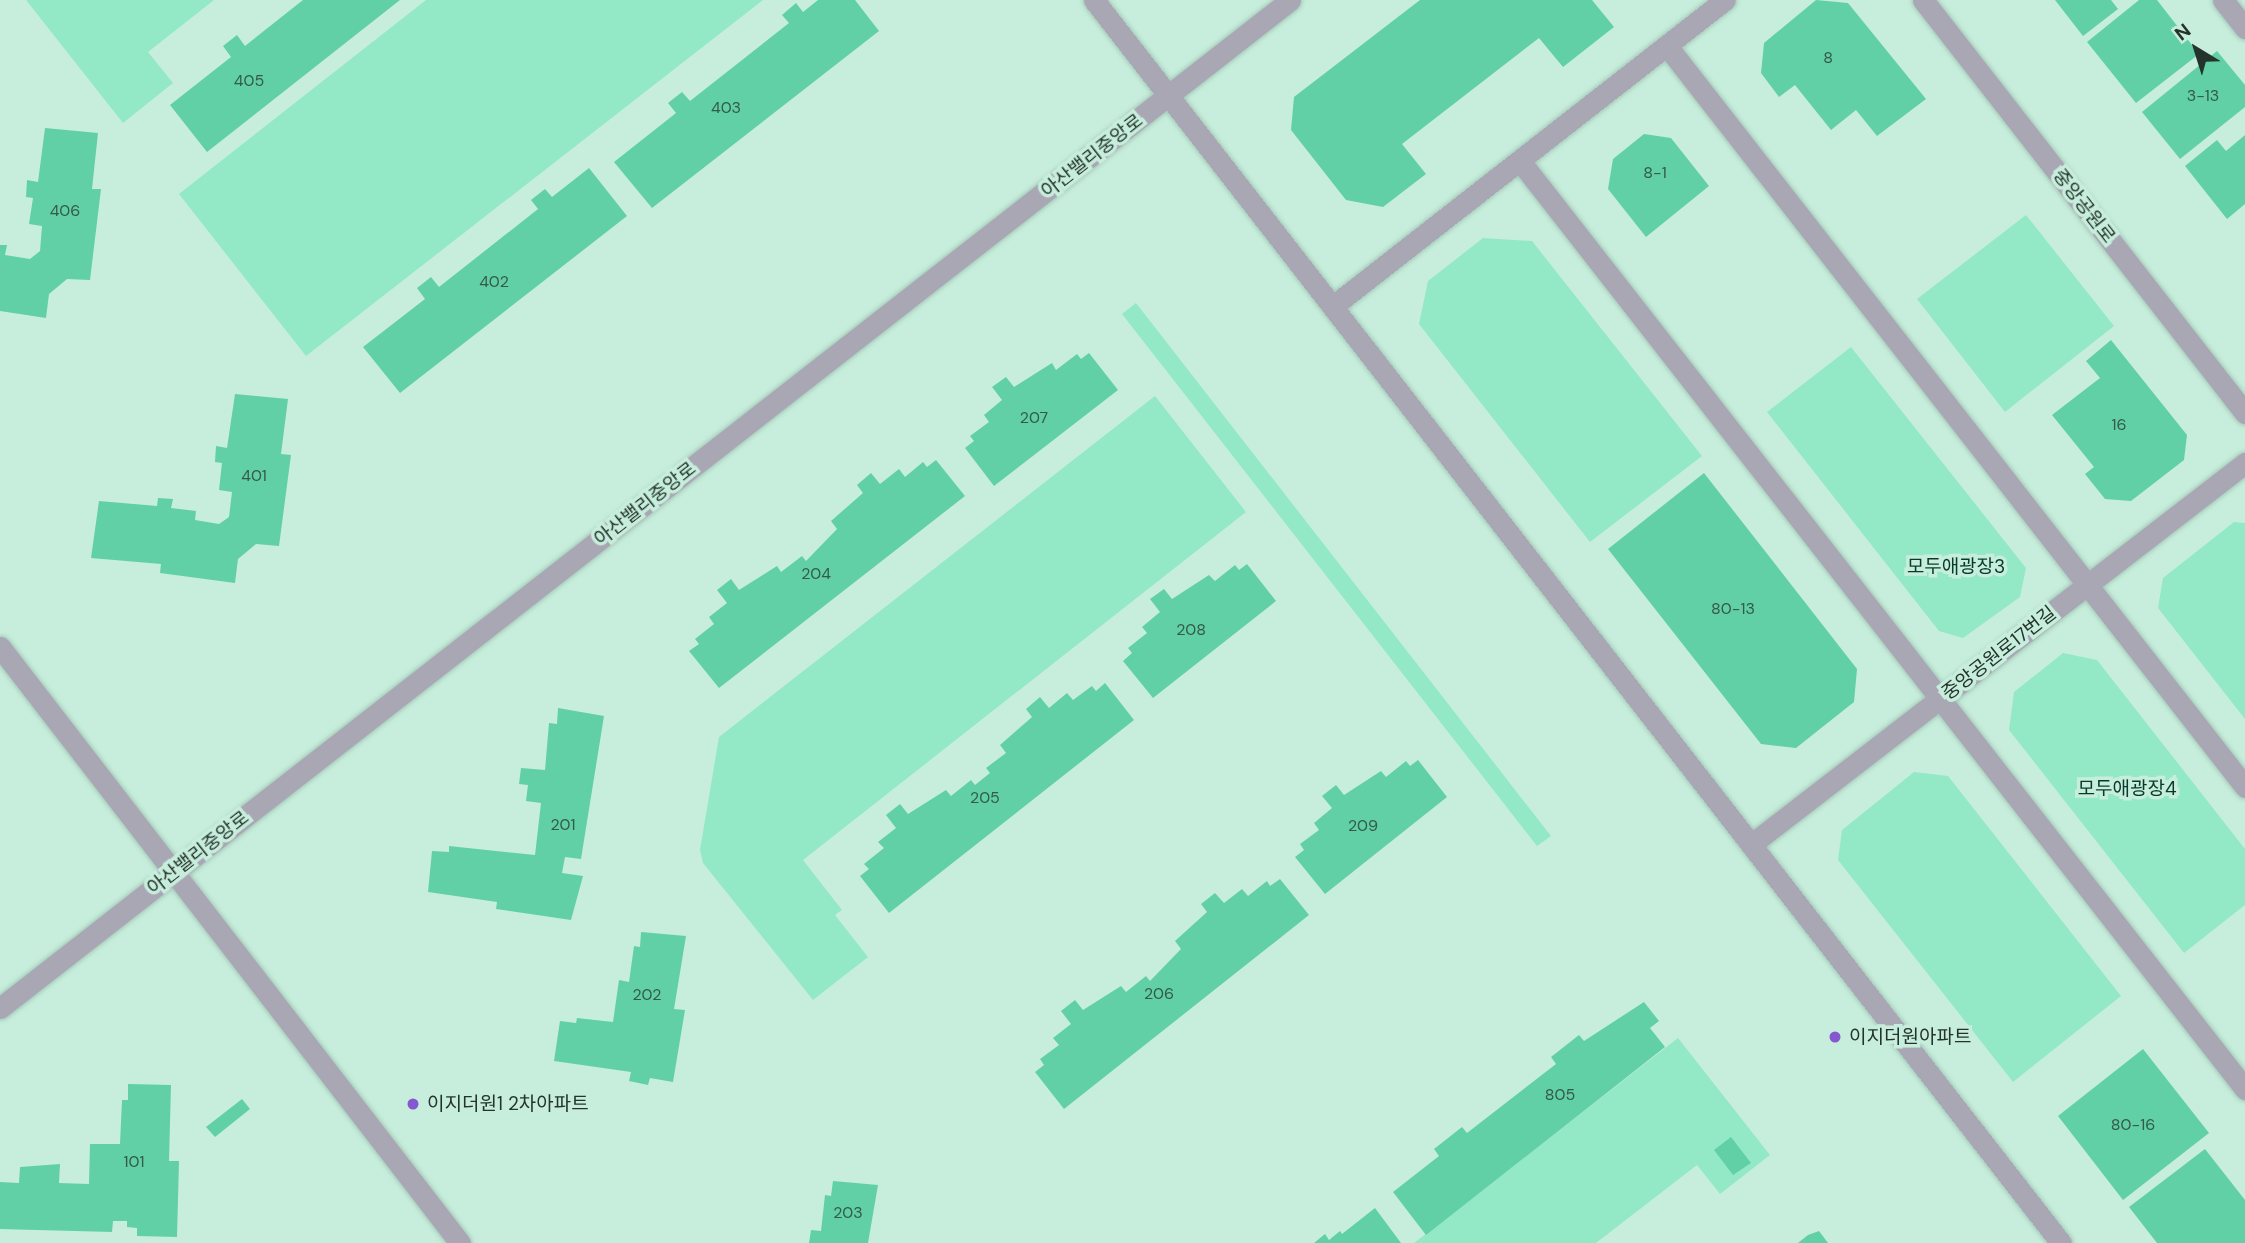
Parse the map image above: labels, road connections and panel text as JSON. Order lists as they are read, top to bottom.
{
  "streets": {
    "street": ["아산밸리중앙로", "중앙공원로", "중앙공원로17번길"]
  },
  "parks": ["모두애광장3", "모두애광장4"],
  "places": ["이지더원아파트", "이지더원1 2차아파트"],
  "house_numbers": [
    "8",
    "405",
    "3-13",
    "403",
    "8-1",
    "406",
    "402",
    "207",
    "16",
    "401",
    "204",
    "80-13",
    "208",
    "205",
    "201",
    "209",
    "206",
    "202",
    "805",
    "80-16",
    "101",
    "203"
  ],
  "north": "top left"
}
